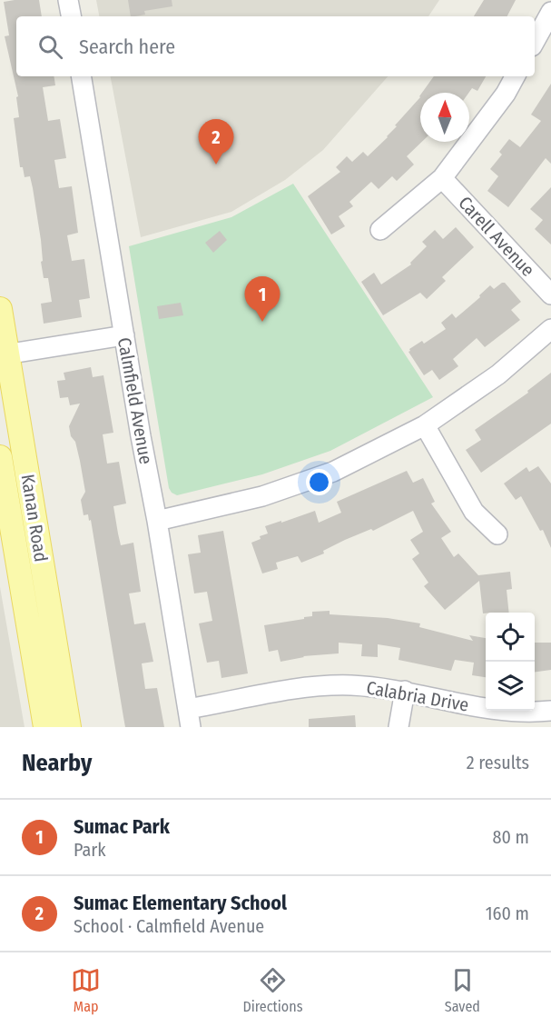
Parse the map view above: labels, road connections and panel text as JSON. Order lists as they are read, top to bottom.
{
  "streets": {
    "main road": ["Kanan Road"],
    "street": ["Carell Avenue", "Calmfield Avenue", "Calabria Drive"]
  },
  "crossings": [
    ["Calmfield Avenue", "Calabria Drive"]
  ],
  "north": "top",
  "page": {
    "search": "Search here",
    "pins": ["2", "1"],
    "heading": ["Nearby", "2 results"],
    "list": [
      {
        "mark": "1",
        "name": "Sumac Park",
        "note": "Park",
        "value": "80 m"
      },
      {
        "mark": "2",
        "name": "Sumac Elementary School",
        "note": "School · Calmfield Avenue",
        "value": "160 m"
      }
    ],
    "nav": ["Map", "Directions", "Saved"]
  }
}
